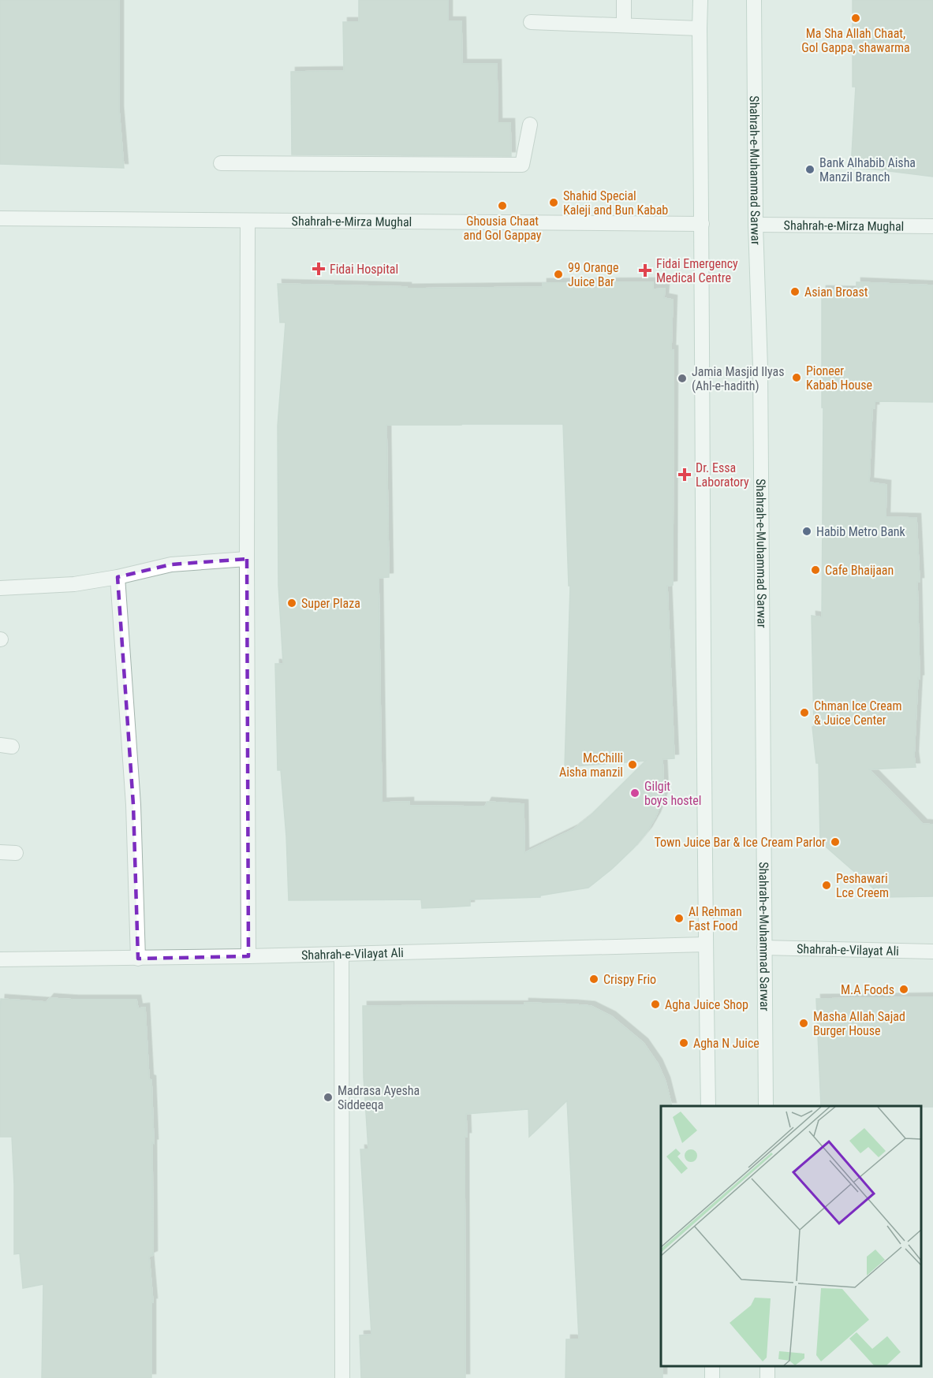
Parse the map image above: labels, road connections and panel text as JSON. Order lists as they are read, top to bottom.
{
  "streets": {
    "street": ["Shahrah-e-Muhammad Sarwar", "Shahrah-e-Mirza Mughal", "Shahrah-e-Vilayat Ali"]
  },
  "crossings": [
    ["Shahrah-e-Muhammad Sarwar", "Shahrah-e-Mirza Mughal"],
    ["Shahrah-e-Muhammad Sarwar", "Shahrah-e-Vilayat Ali"]
  ],
  "places": {
    "other": [
      "Ma Sha Allah Chaat, Gol Gappa, shawarma",
      "Bank Alhabib Aisha Manzil Branch",
      "Shahid Special Kaleji and Bun Kabab",
      "Ghousia Chaat and Gol Gappay",
      "99 Orange Juice Bar",
      "Asian Broast",
      "Pioneer Kabab House",
      "Jamia Masjid Ilyas (Ahl-e-hadith)",
      "Habib Metro Bank",
      "Cafe Bhaijaan",
      "Super Plaza",
      "Chman Ice Cream & Juice Center",
      "McChilli Aisha manzil",
      "Gilgit boys hostel",
      "Town Juice Bar & Ice Cream Parlor",
      "Peshawari Lce Creem",
      "Al Rehman Fast Food",
      "Crispy Frio",
      "M.A Foods",
      "Agha Juice Shop",
      "Masha Allah Sajad Burger House",
      "Agha N Juice",
      "Madrasa Ayesha Siddeeqa"
    ],
    "health": ["Fidai Hospital", "Fidai Emergency Medical Centre", "Dr. Essa Laboratory"]
  }
}
